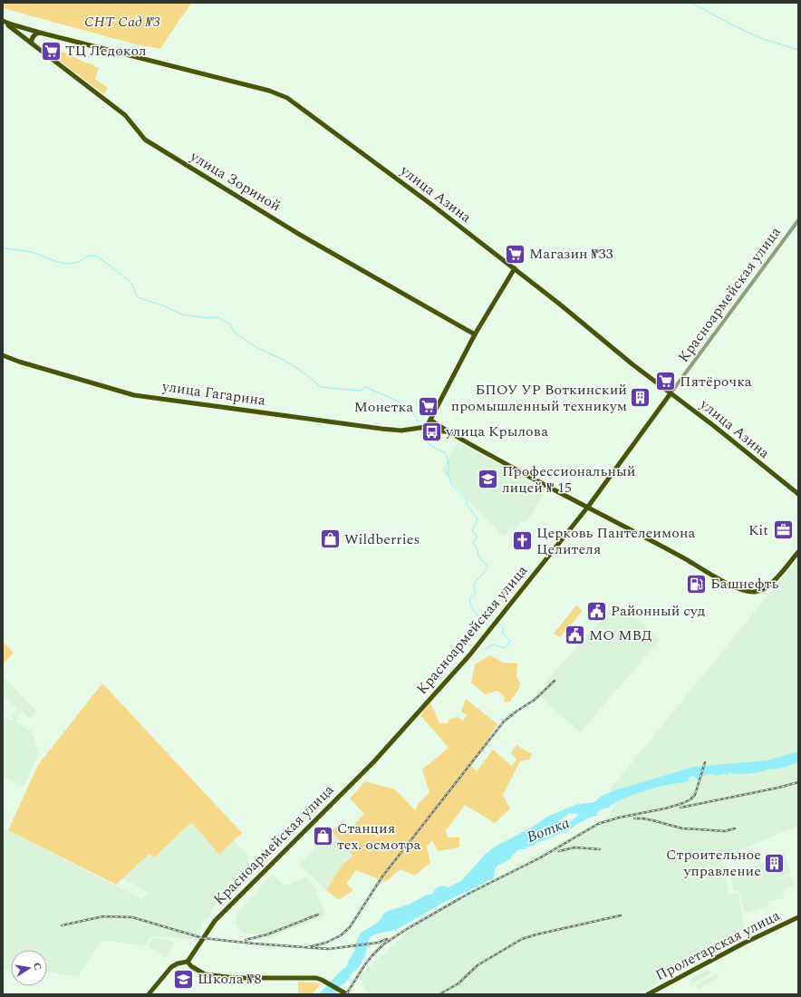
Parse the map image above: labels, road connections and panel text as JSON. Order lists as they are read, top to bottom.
{
  "streets": {
    "main road": [
      "улица Зориной",
      "улица Азина",
      "Красноармейская улица",
      "улица Гагарина",
      "Пролетарская улица"
    ]
  },
  "crossings": [
    ["улица Зориной", "улица Азина"],
    ["улица Азина", "Красноармейская улица"]
  ],
  "water": ["Вотка"],
  "parks": ["СНТ Сад №3"],
  "places": {
    "supermarket": [
      "ТЦ Ледокол",
      "Магазин №33",
      "Пятёрочка",
      "Монетка"
    ],
    "building": ["БПОУ УР Воткинский промышленный техникум", "Строительное управление"],
    "bus stop": ["улица Крылова"],
    "school or university": ["Профессиональный лицей № 15", "Школа №8"],
    "office": ["Kit"],
    "shop": ["Wildberries", "Станция тех. осмотра"],
    "church": ["Церковь Пантелеимона Целителя"],
    "fuel station": ["Башнефть"],
    "public building": ["Районный суд", "МО МВД"]
  },
  "north": "right"
}
